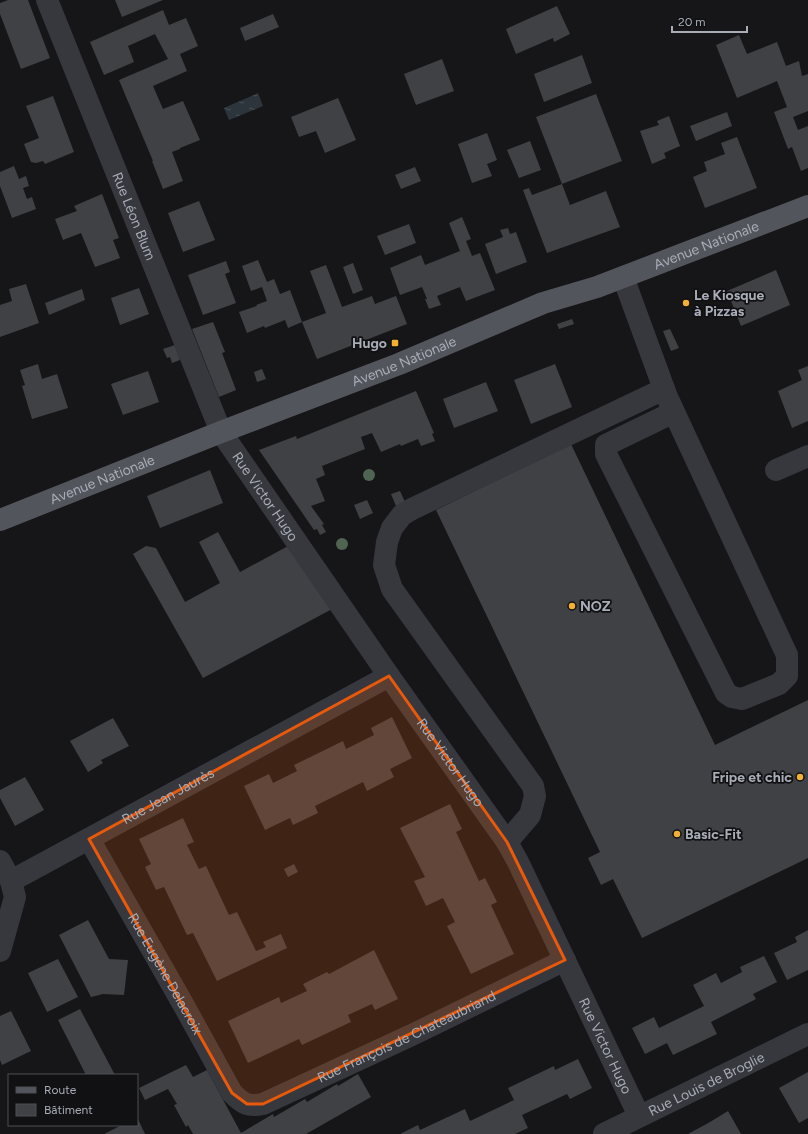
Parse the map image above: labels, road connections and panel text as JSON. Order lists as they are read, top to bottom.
{
  "streets": {
    "main road": ["Avenue Nationale"],
    "street": [
      "Rue Léon Blum",
      "Rue Victor Hugo",
      "Rue Jean Jaurès",
      "Rue Eugène Delacroix",
      "Rue François de Chateaubriand",
      "Rue Louis de Broglie"
    ]
  },
  "crossings": [
    ["Rue Léon Blum", "Avenue Nationale"],
    ["Rue Léon Blum", "Rue Victor Hugo"],
    ["Avenue Nationale", "Rue Victor Hugo"],
    ["Rue Victor Hugo", "Rue Jean Jaurès"],
    ["Rue Victor Hugo", "Rue François de Chateaubriand"],
    ["Rue Victor Hugo", "Rue Louis de Broglie"],
    ["Rue Jean Jaurès", "Rue Eugène Delacroix"],
    ["Rue Eugène Delacroix", "Rue François de Chateaubriand"]
  ],
  "places": {
    "other": [
      "Le Kiosque à Pizzas",
      "NOZ",
      "Fripe et chic",
      "Basic-Fit"
    ],
    "transit": ["Hugo"]
  },
  "legend": ["Route", "Bâtiment"],
  "scale_bar": "20 m"
}
